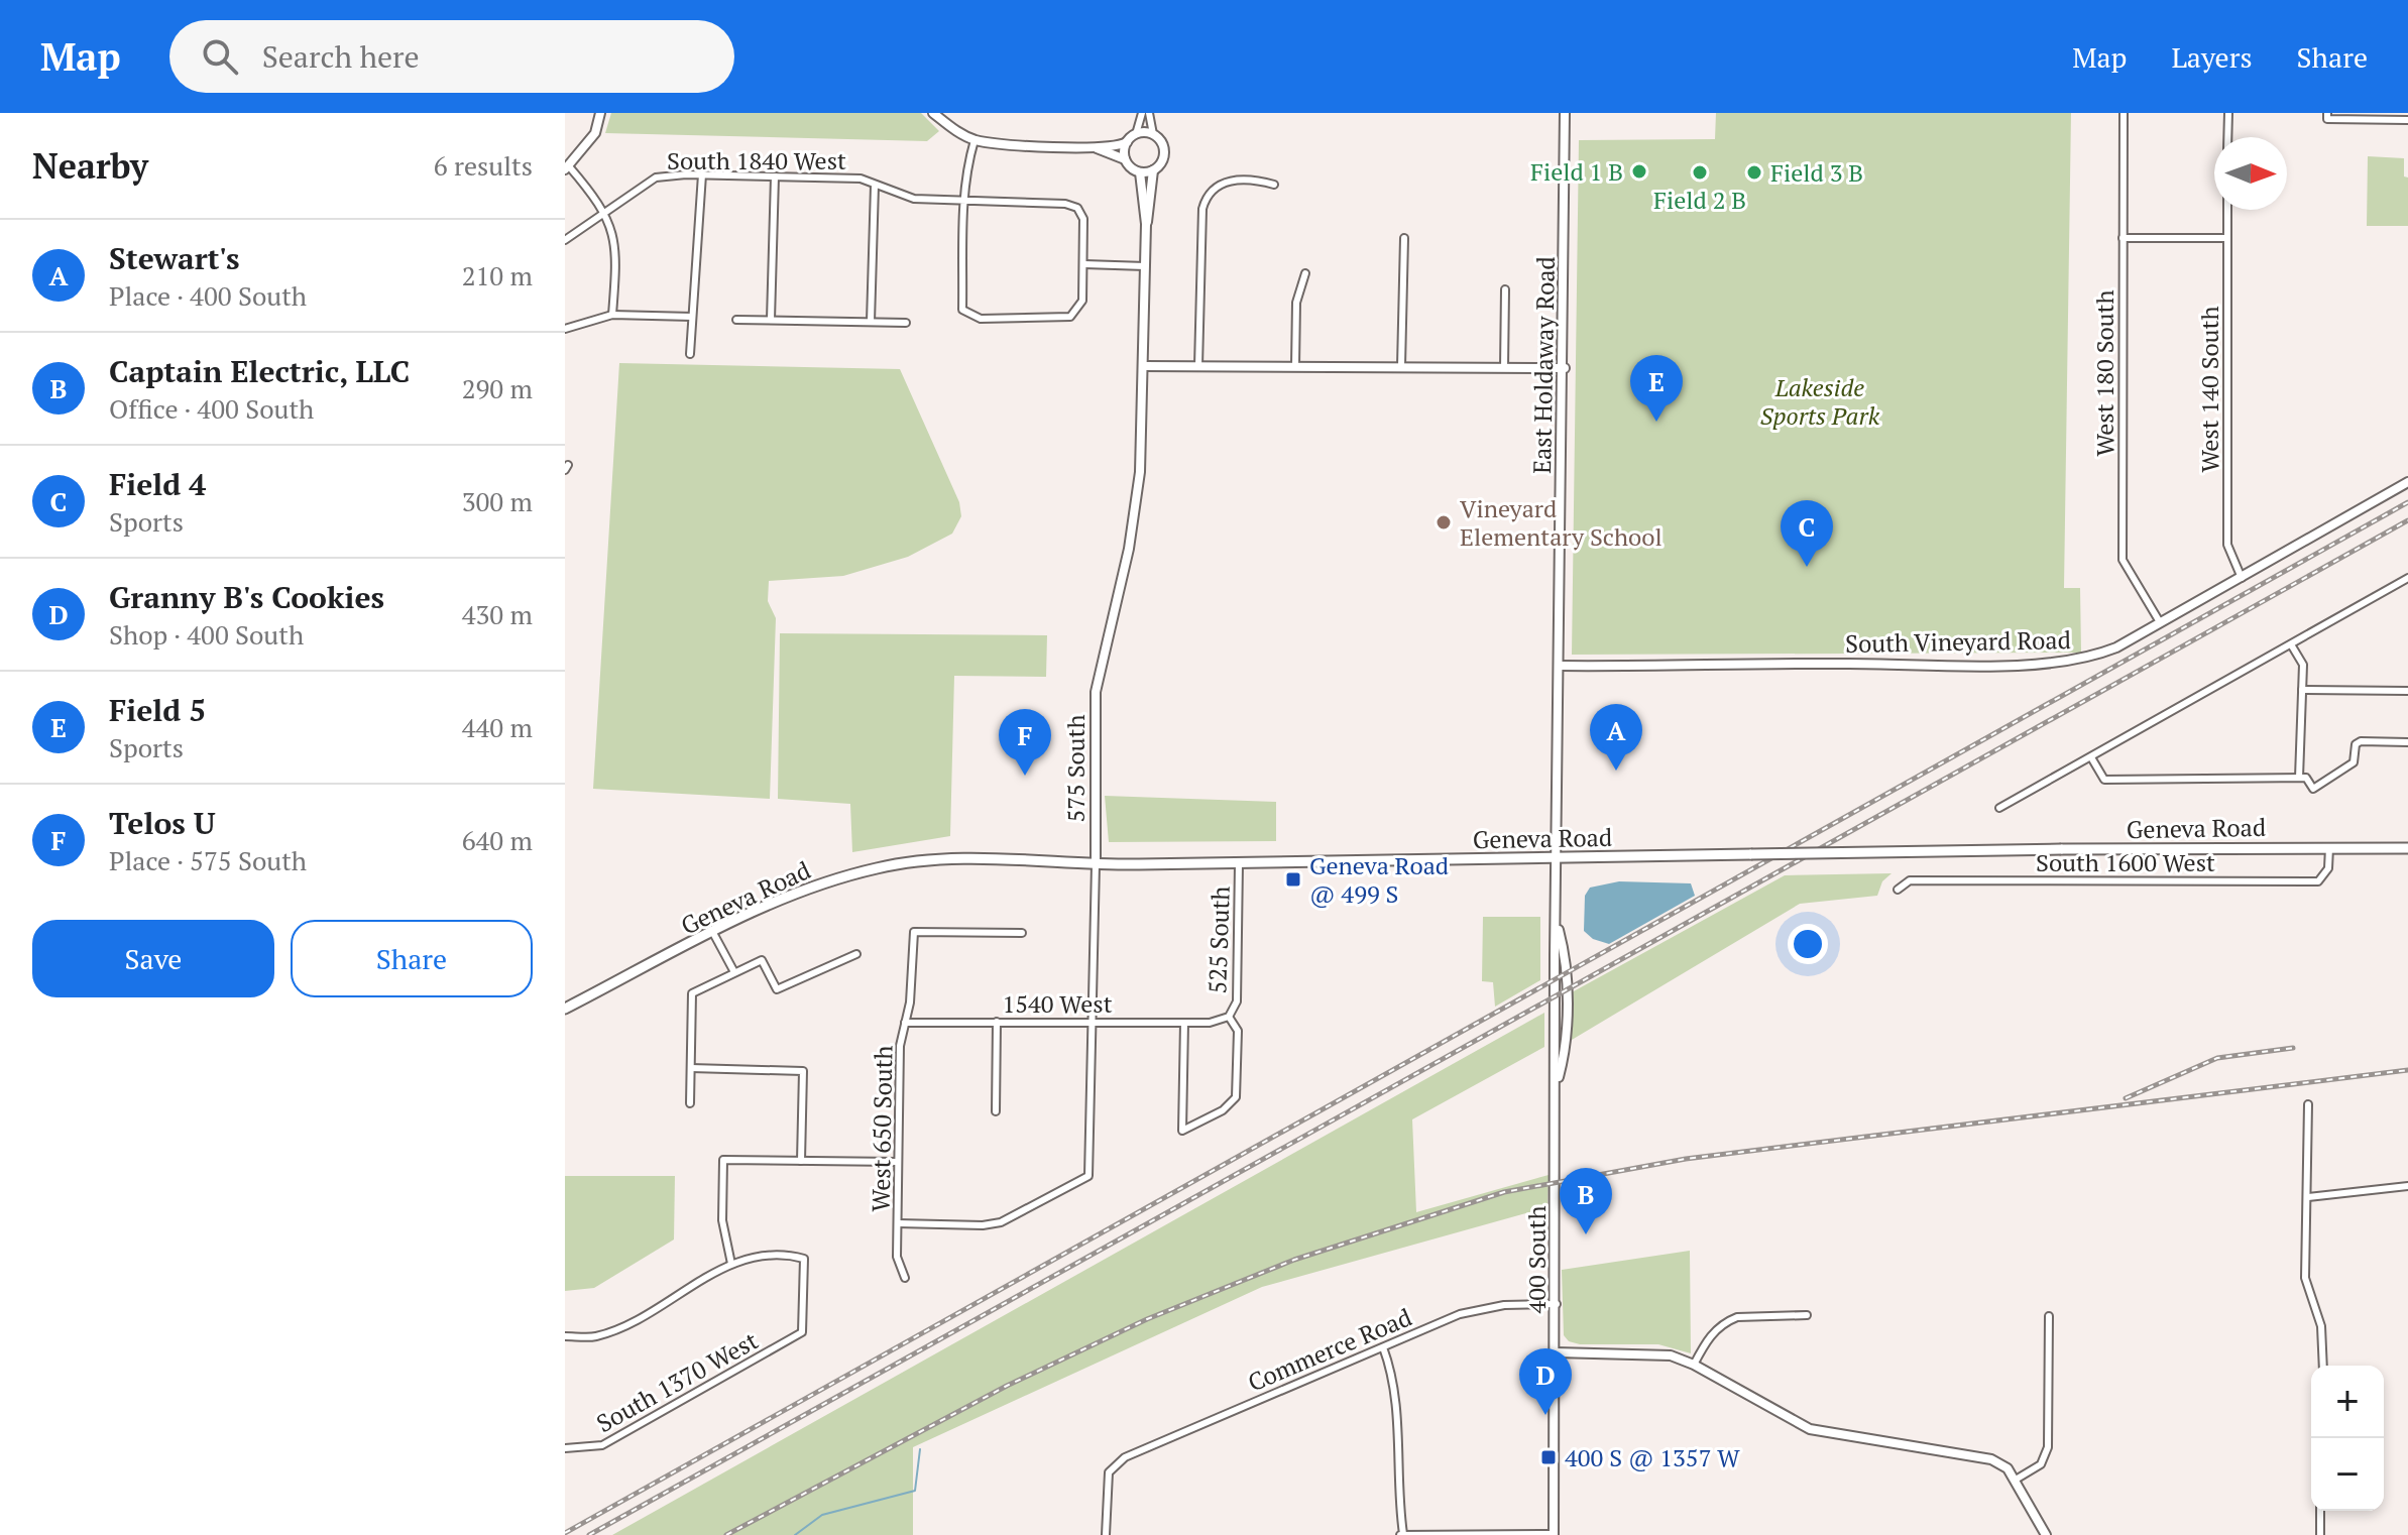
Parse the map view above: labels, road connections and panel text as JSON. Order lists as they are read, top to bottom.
{
  "streets": {
    "main road": ["Geneva Road"],
    "street": [
      "South 1840 West",
      "East Holdaway Road",
      "West 180 South",
      "West 140 South",
      "South Vineyard Road",
      "575 South",
      "South 1600 West",
      "525 South",
      "1540 West",
      "West 650 South",
      "400 South",
      "Commerce Road",
      "South 1370 West"
    ]
  },
  "crossings": [
    ["East Holdaway Road", "South Vineyard Road"],
    ["East Holdaway Road", "400 South"],
    ["West 180 South", "South Vineyard Road"],
    ["West 140 South", "South Vineyard Road"],
    ["South Vineyard Road", "400 South"],
    ["575 South", "Geneva Road"],
    ["575 South", "1540 West"],
    ["575 South", "West 650 South"],
    ["Geneva Road", "South 1600 West"],
    ["Geneva Road", "525 South"],
    ["Geneva Road", "400 South"],
    ["525 South", "1540 West"],
    ["1540 West", "West 650 South"],
    ["400 South", "Commerce Road"]
  ],
  "parks": ["Lakeside Sports Park"],
  "places": {
    "other": [
      "Field 1 B",
      "Field 2 B",
      "Field 3 B",
      "Vineyard Elementary School"
    ],
    "transit": ["Geneva Road @ 499 S", "400 S @ 1357 W"]
  },
  "north": "right",
  "page": {
    "header": "Map",
    "search": "Search here",
    "nav": ["Map", "Layers", "Share"],
    "heading": ["Nearby", "6 results"],
    "list": [
      {
        "mark": "A",
        "name": "Stewart's",
        "note": "Place · 400 South",
        "value": "210 m"
      },
      {
        "mark": "B",
        "name": "Captain Electric, LLC",
        "note": "Office · 400 South",
        "value": "290 m"
      },
      {
        "mark": "C",
        "name": "Field 4",
        "note": "Sports",
        "value": "300 m"
      },
      {
        "mark": "D",
        "name": "Granny B's Cookies",
        "note": "Shop · 400 South",
        "value": "430 m"
      },
      {
        "mark": "E",
        "name": "Field 5",
        "note": "Sports",
        "value": "440 m"
      },
      {
        "mark": "F",
        "name": "Telos U",
        "note": "Place · 575 South",
        "value": "640 m"
      }
    ],
    "pins": [
      "E",
      "C",
      "A",
      "F",
      "B",
      "D"
    ],
    "buttons": ["Save", "Share"],
    "map_buttons": ["+", "−"]
  }
}
